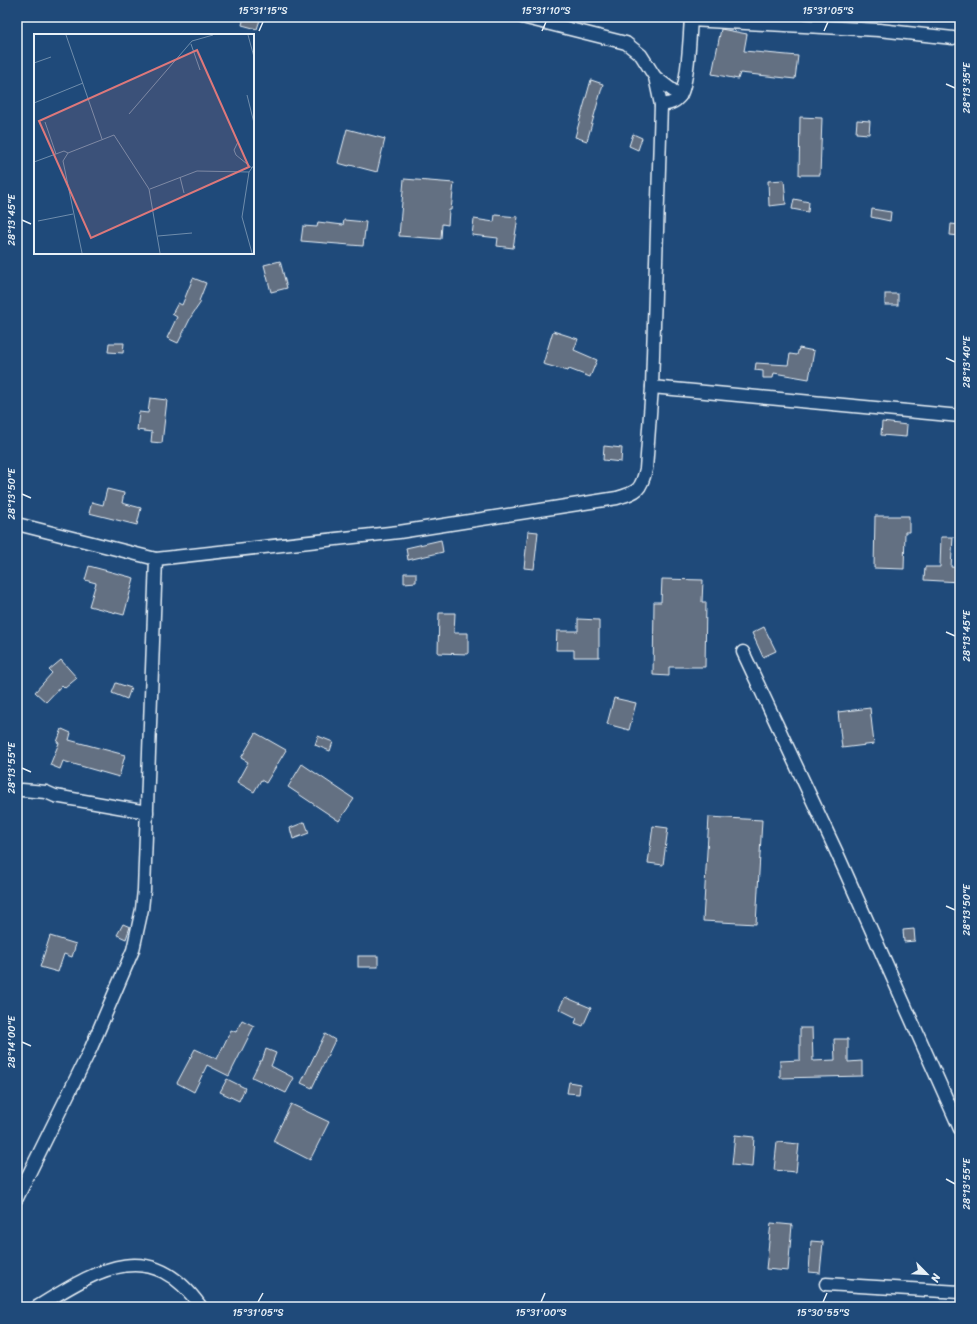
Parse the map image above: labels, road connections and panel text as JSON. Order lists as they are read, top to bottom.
{
  "north": "bottom right",
  "coordinates": [
    "15°31'15\"S",
    "15°31'10\"S",
    "15°31'05\"S",
    "28°13'35\"E",
    "28°13'45\"E",
    "28°13'40\"E",
    "28°13'50\"E",
    "28°13'55\"E",
    "28°14'00\"E",
    "15°31'00\"S",
    "15°30'55\"S"
  ]
}
